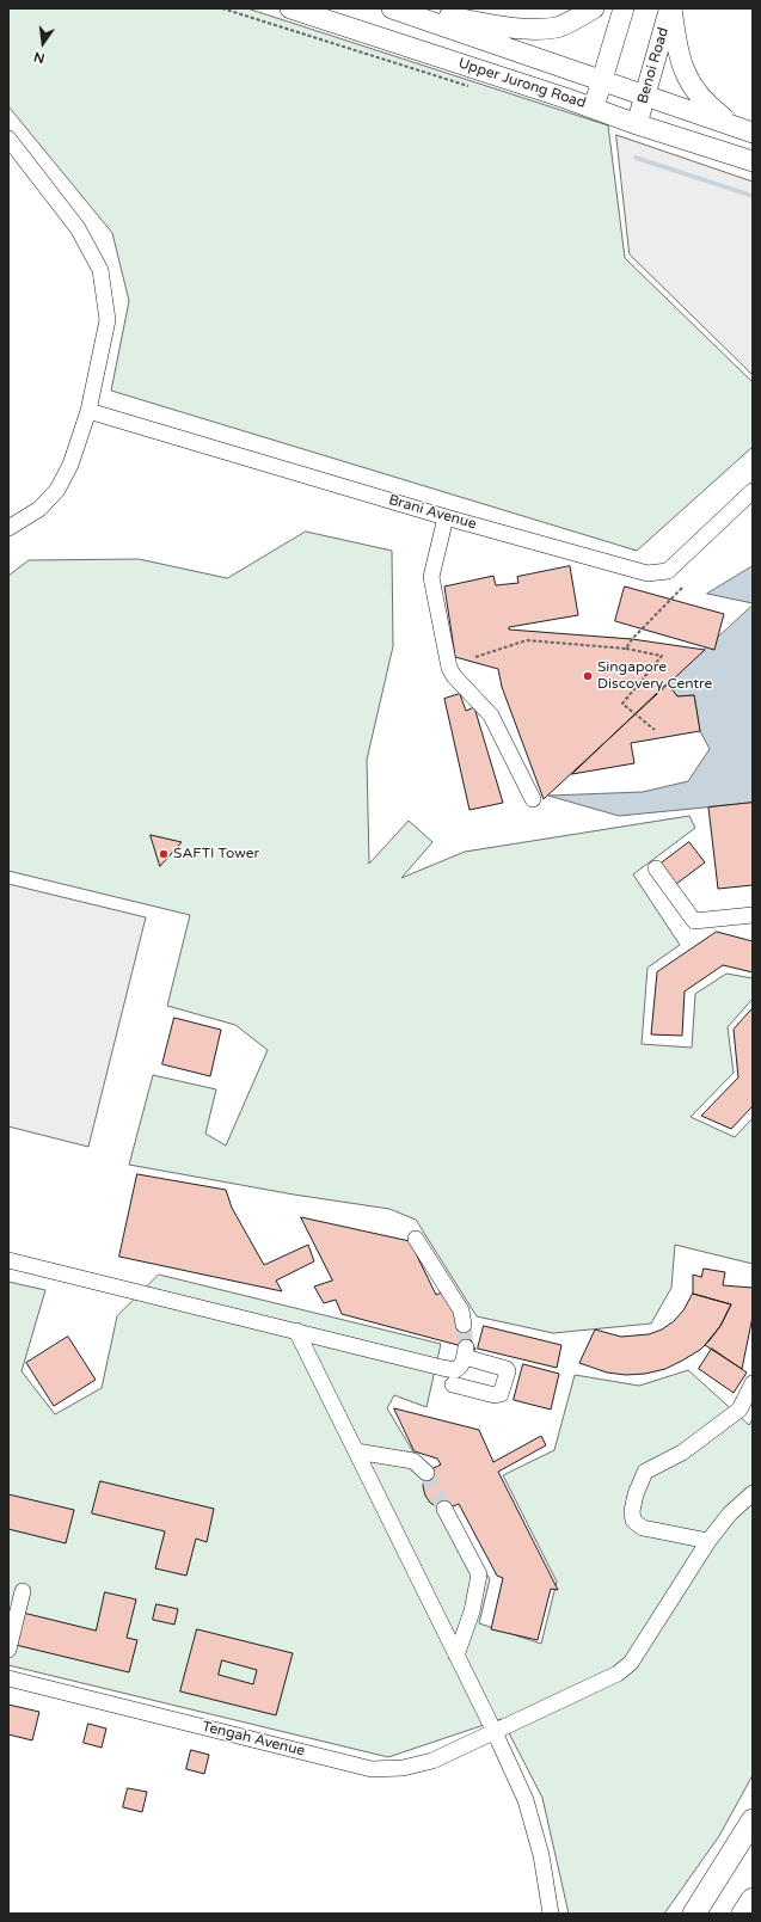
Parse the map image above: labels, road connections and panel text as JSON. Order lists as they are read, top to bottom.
{
  "streets": {
    "main road": ["Benoi Road", "Upper Jurong Road"],
    "lane": ["Brani Avenue", "Tengah Avenue"]
  },
  "crossings": [
    ["Benoi Road", "Upper Jurong Road"]
  ],
  "places": ["Singapore Discovery Centre", "SAFTI Tower"],
  "north": "bottom"
}
